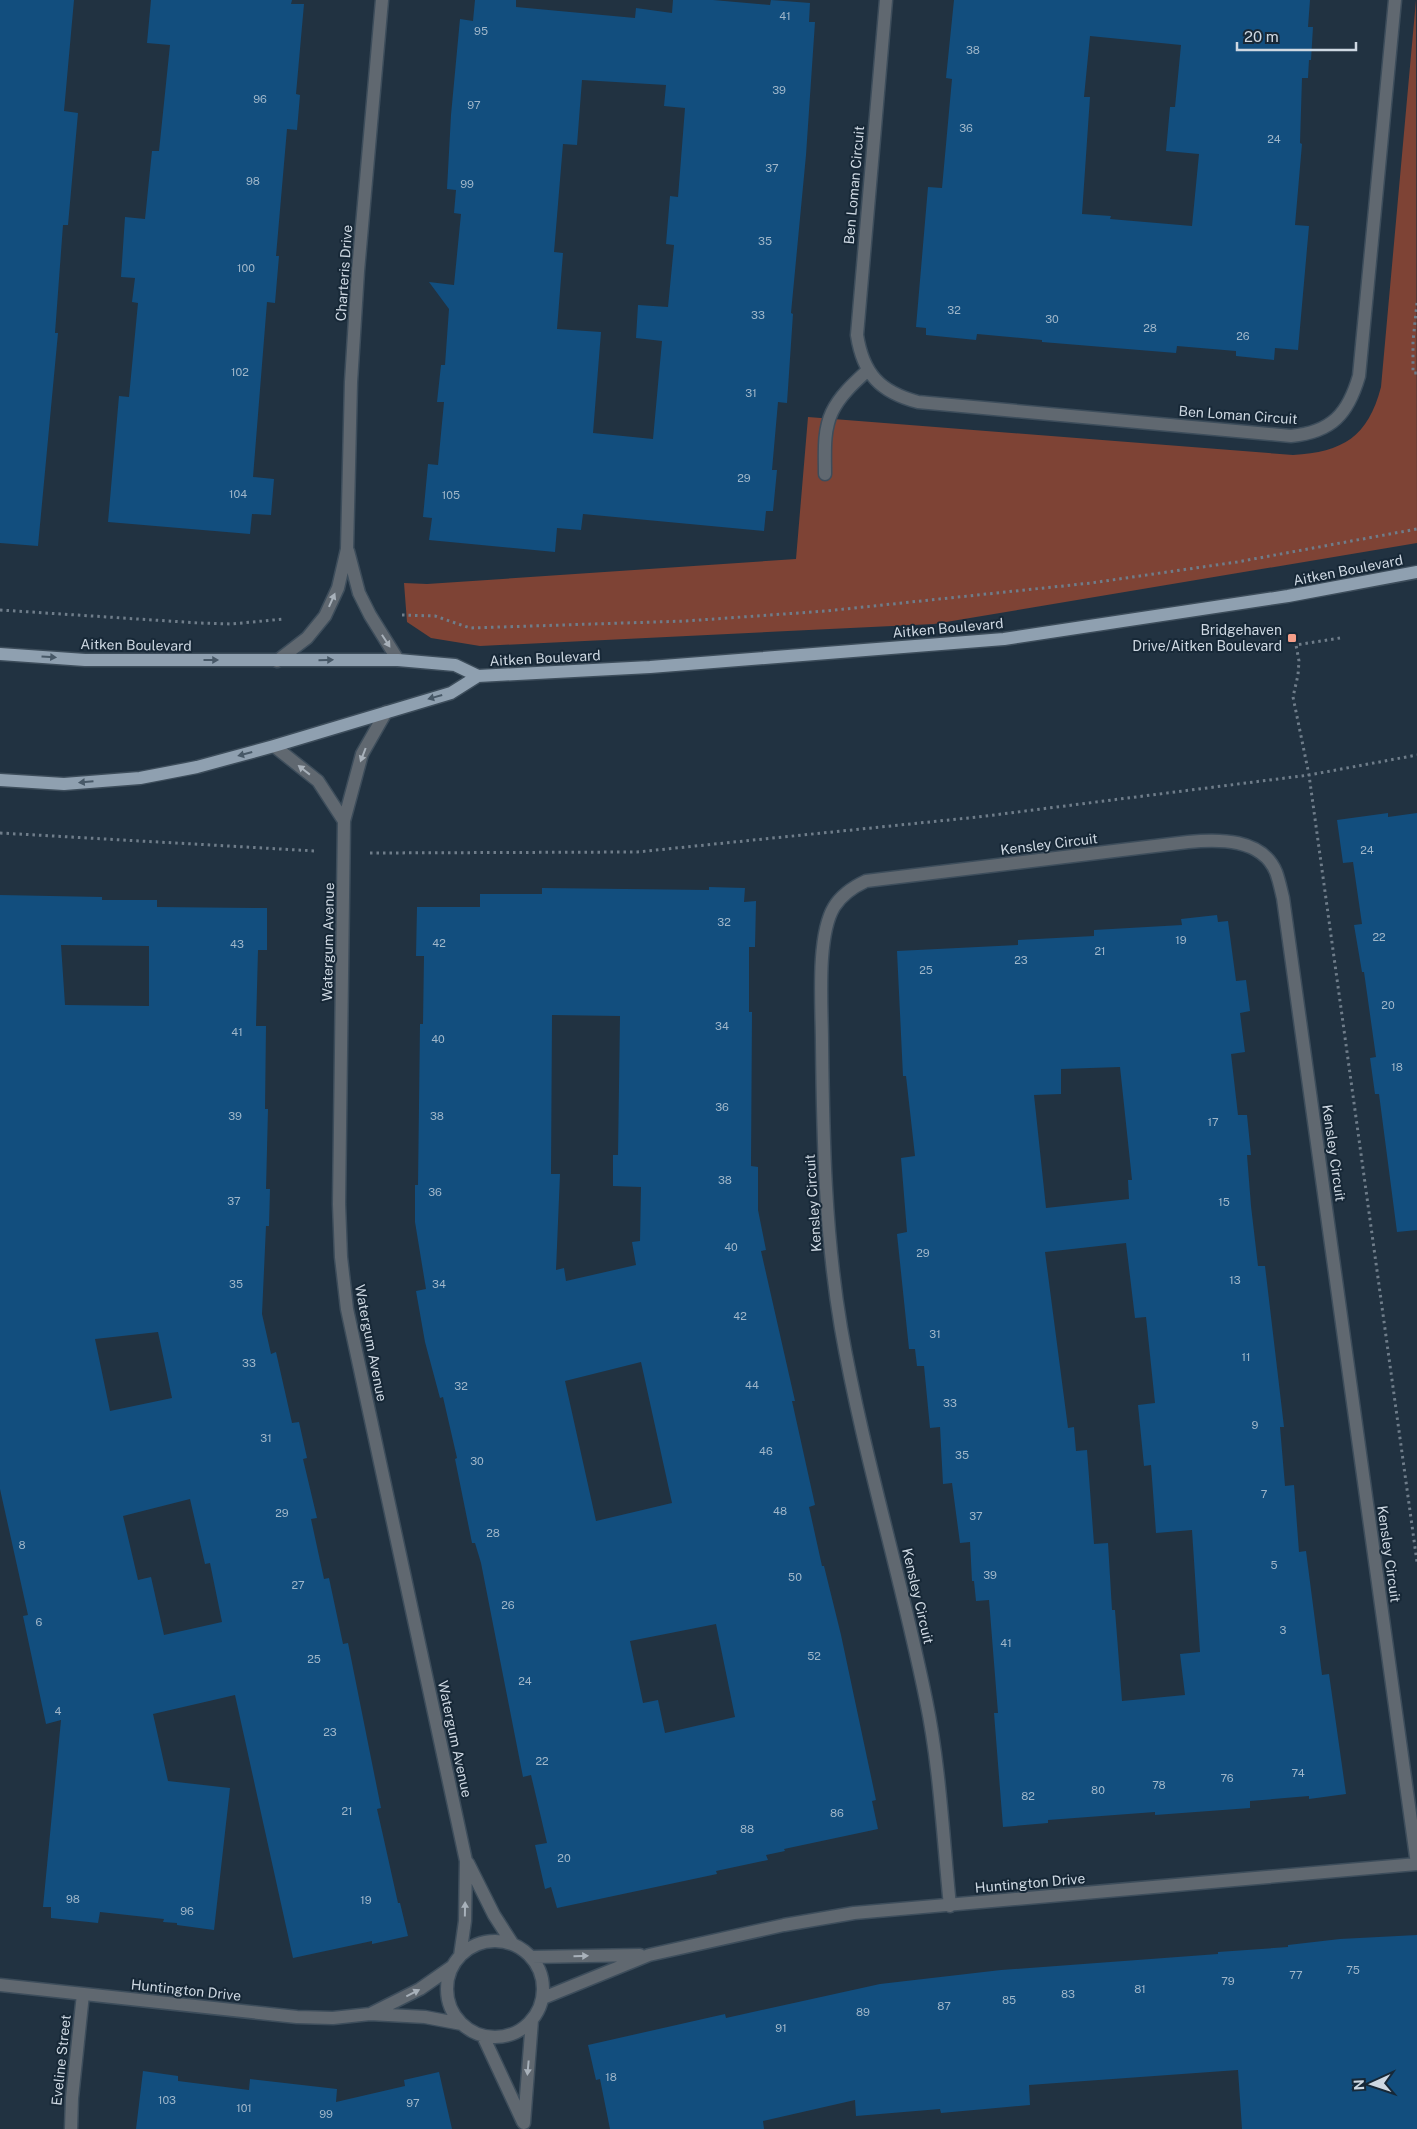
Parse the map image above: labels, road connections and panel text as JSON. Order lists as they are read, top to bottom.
{
  "streets": {
    "main road": ["Aitken Boulevard"],
    "street": [
      "Ben Loman Circuit",
      "Charteris Drive",
      "Kensley Circuit",
      "Watergum Avenue",
      "Huntington Drive",
      "Eveline Street"
    ]
  },
  "crossings": [
    ["Aitken Boulevard", "Watergum Avenue"],
    ["Kensley Circuit", "Huntington Drive"],
    ["Watergum Avenue", "Huntington Drive"],
    ["Huntington Drive", "Eveline Street"]
  ],
  "places": {
    "transit": ["Bridgehaven Drive/Aitken Boulevard"]
  },
  "house_numbers": [
    "41",
    "95",
    "38",
    "39",
    "96",
    "97",
    "36",
    "24",
    "37",
    "98",
    "99",
    "35",
    "100",
    "32",
    "33",
    "30",
    "28",
    "26",
    "102",
    "31",
    "29",
    "104",
    "105",
    "24",
    "32",
    "22",
    "19",
    "42",
    "43",
    "21",
    "23",
    "25",
    "20",
    "34",
    "41",
    "40",
    "18",
    "36",
    "39",
    "38",
    "17",
    "38",
    "36",
    "37",
    "15",
    "40",
    "29",
    "13",
    "35",
    "34",
    "42",
    "31",
    "11",
    "33",
    "44",
    "32",
    "33",
    "9",
    "31",
    "46",
    "35",
    "30",
    "7",
    "48",
    "29",
    "37",
    "28",
    "8",
    "5",
    "39",
    "50",
    "27",
    "26",
    "6",
    "3",
    "41",
    "52",
    "25",
    "24",
    "4",
    "23",
    "22",
    "74",
    "76",
    "78",
    "80",
    "82",
    "21",
    "86",
    "88",
    "20",
    "98",
    "19",
    "96",
    "75",
    "77",
    "79",
    "81",
    "83",
    "85",
    "87",
    "89",
    "91",
    "18",
    "103",
    "97",
    "101",
    "99"
  ],
  "scale_bar": "20 m",
  "north": "left"
}
